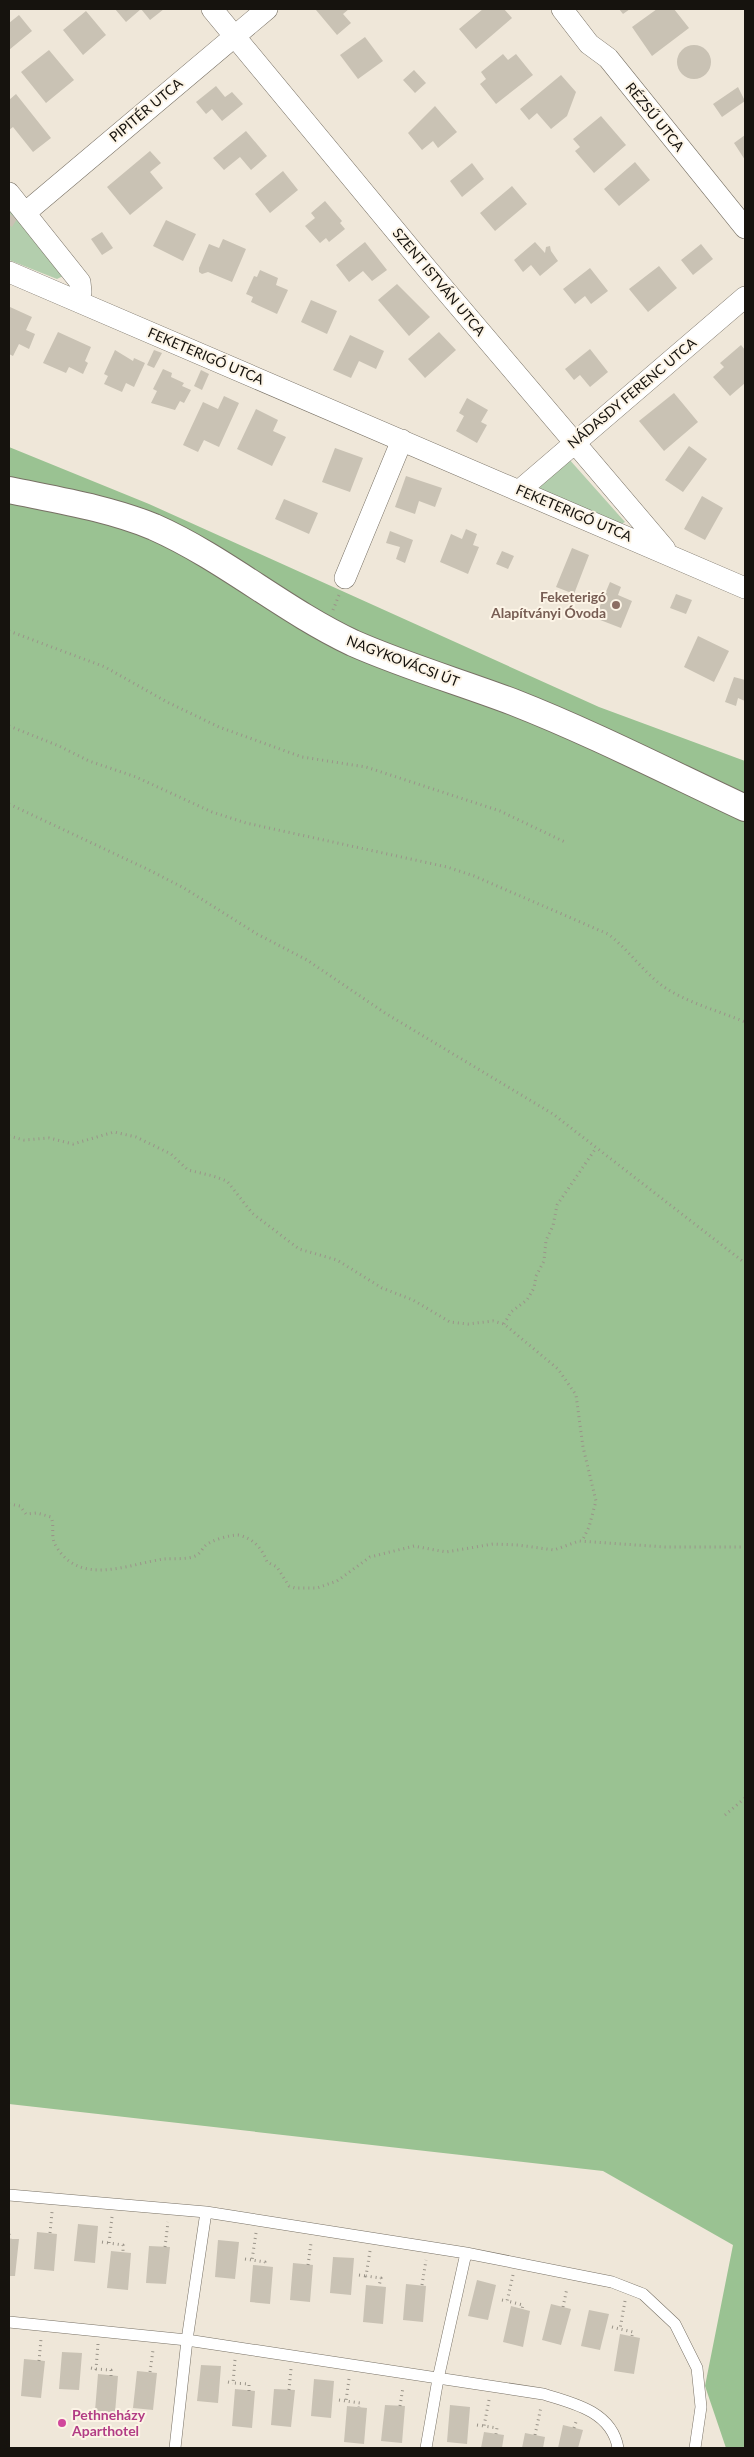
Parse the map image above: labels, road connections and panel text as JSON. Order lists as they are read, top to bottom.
{
  "streets": {
    "street": [
      "PIPITÉR UTCA",
      "RÉZSŰ UTCA",
      "SZENT ISTVÁN UTCA",
      "FEKETERIGÓ UTCA",
      "NÁDASDY FERENC UTCA",
      "NAGYKOVÁCSI ÚT"
    ]
  },
  "crossings": [
    ["PIPITÉR UTCA", "SZENT ISTVÁN UTCA"],
    ["SZENT ISTVÁN UTCA", "FEKETERIGÓ UTCA"],
    ["SZENT ISTVÁN UTCA", "NÁDASDY FERENC UTCA"],
    ["FEKETERIGÓ UTCA", "NÁDASDY FERENC UTCA"]
  ],
  "places": ["Feketerigó Alapítványi Óvoda", "Pethneházy Aparthotel"]
}
